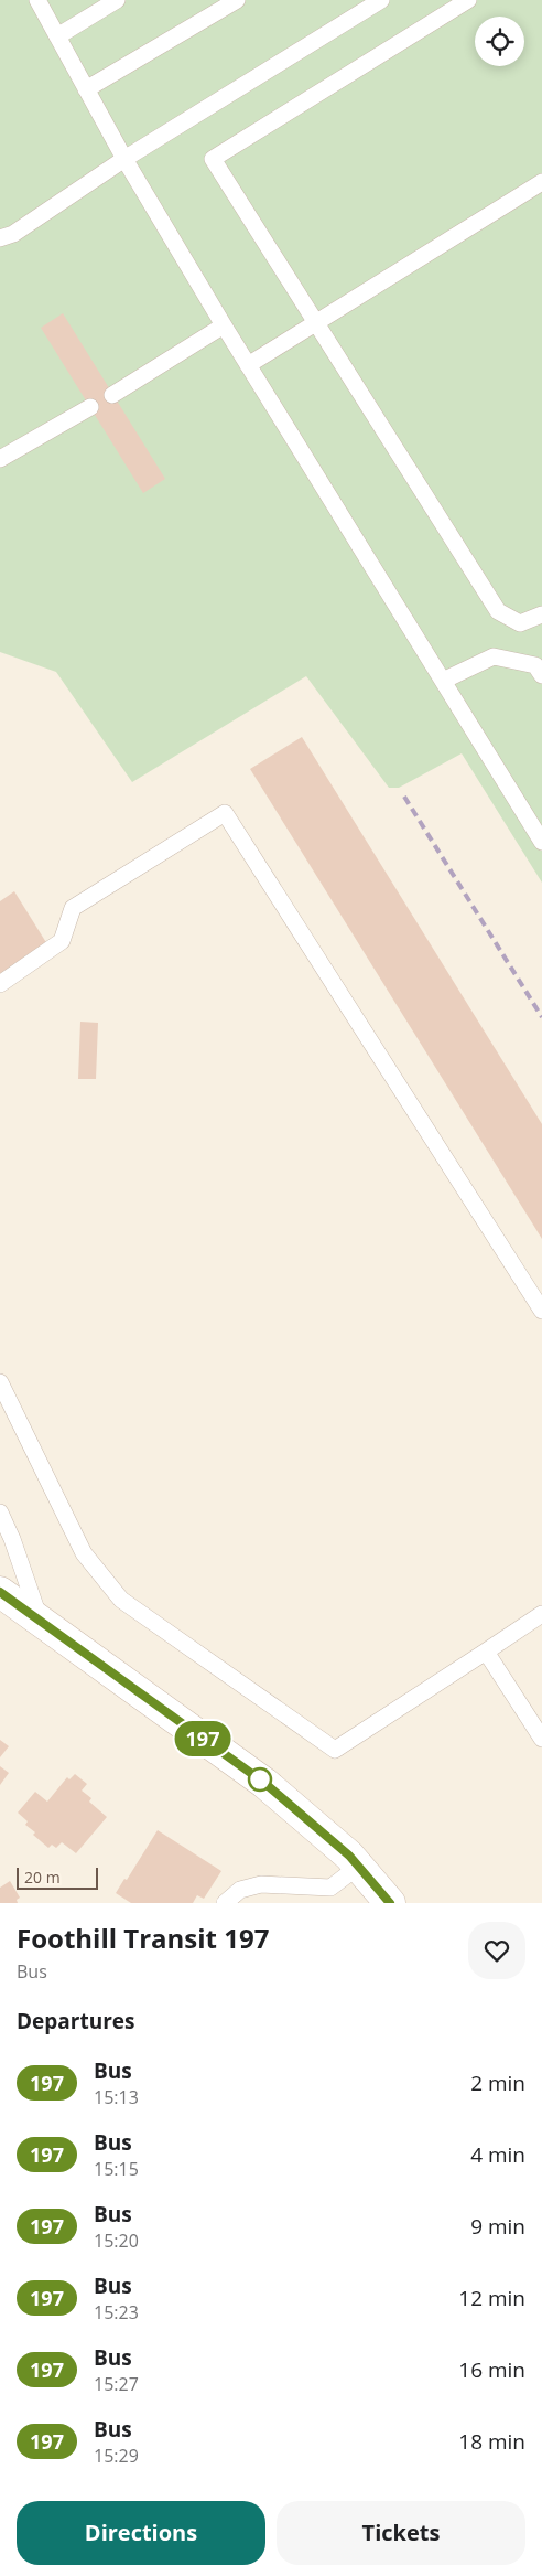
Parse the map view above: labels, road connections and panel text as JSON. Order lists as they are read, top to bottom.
{
  "lines": ["bus line 197"],
  "scale_bar": "20 m",
  "page": {
    "on_map": "197",
    "scale": "20 m",
    "heading": [
      ["Foothill Transit 197", "Bus"],
      "Departures"
    ],
    "list": [
      {
        "mark": "197",
        "name": "Bus",
        "note": "15:13",
        "value": "2 min"
      },
      {
        "mark": "197",
        "name": "Bus",
        "note": "15:15",
        "value": "4 min"
      },
      {
        "mark": "197",
        "name": "Bus",
        "note": "15:20",
        "value": "9 min"
      },
      {
        "mark": "197",
        "name": "Bus",
        "note": "15:23",
        "value": "12 min"
      },
      {
        "mark": "197",
        "name": "Bus",
        "note": "15:27",
        "value": "16 min"
      },
      {
        "mark": "197",
        "name": "Bus",
        "note": "15:29",
        "value": "18 min"
      }
    ],
    "buttons": ["Directions", "Tickets"]
  }
}
